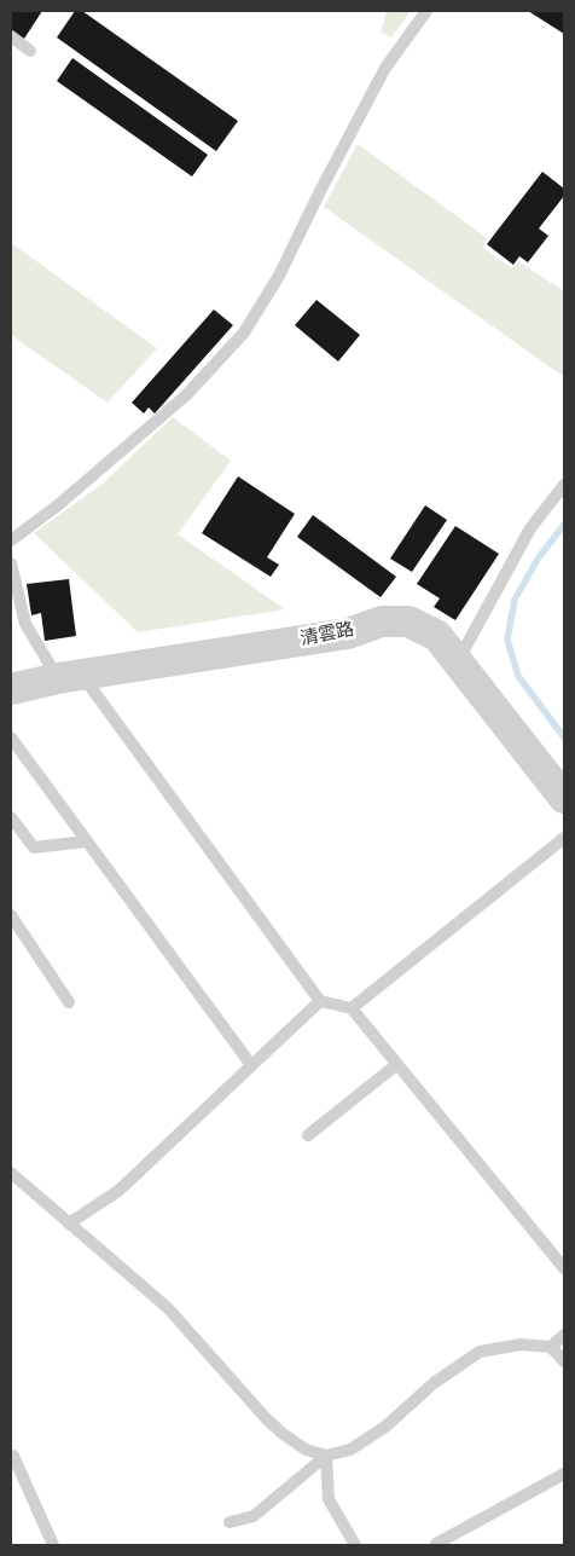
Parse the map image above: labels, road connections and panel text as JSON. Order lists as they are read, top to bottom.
{
  "streets": {
    "street": ["清雲路"]
  }
}
